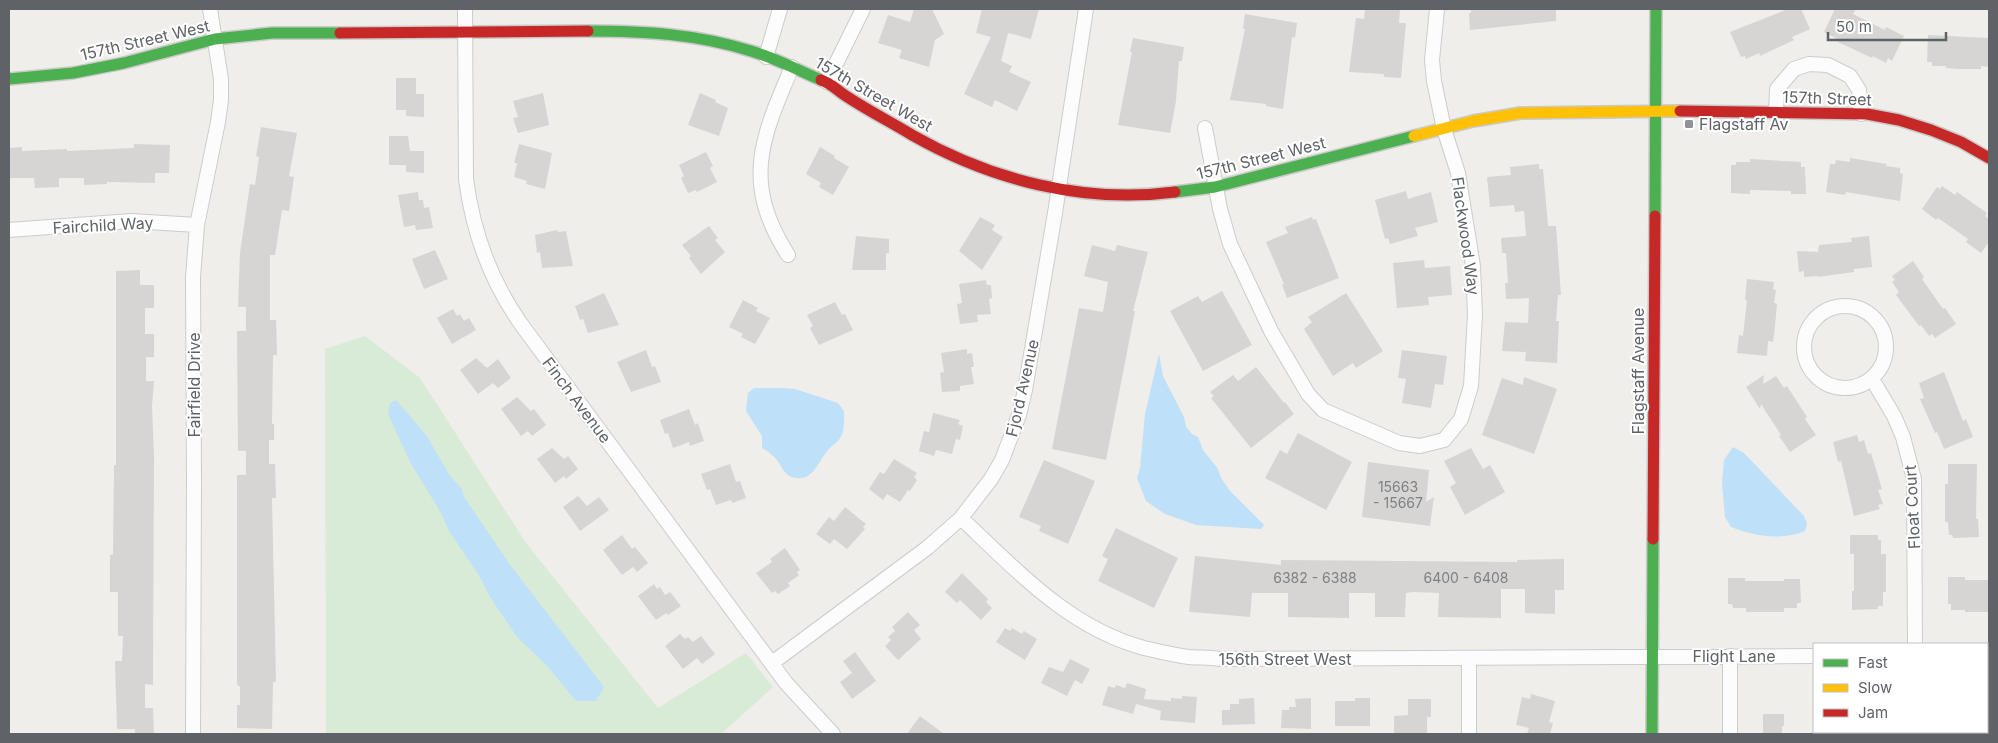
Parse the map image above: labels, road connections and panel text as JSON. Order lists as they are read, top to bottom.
{
  "streets": {
    "street": [
      "157th Street West",
      "157th Street",
      "Fairchild Way",
      "Flackwood Way",
      "Flagstaff Avenue",
      "Fairfield Drive",
      "Fjord Avenue",
      "Finch Avenue",
      "Float Court",
      "Flight Lane",
      "156th Street West"
    ]
  },
  "crossings": [
    ["157th Street West", "157th Street"],
    ["157th Street West", "Flackwood Way"],
    ["157th Street West", "Flagstaff Avenue"],
    ["157th Street West", "Fairfield Drive"],
    ["157th Street West", "Fjord Avenue"],
    ["157th Street West", "Finch Avenue"],
    ["157th Street", "Flagstaff Avenue"],
    ["Fairchild Way", "Fairfield Drive"],
    ["Flagstaff Avenue", "Flight Lane"],
    ["Flagstaff Avenue", "156th Street West"],
    ["Fjord Avenue", "Finch Avenue"],
    ["Fjord Avenue", "156th Street West"],
    ["Flight Lane", "156th Street West"]
  ],
  "places": {
    "transit": ["Flagstaff Av"]
  },
  "house_numbers": ["15663 - 15667", "6382 - 6388", "6400 - 6408"],
  "legend": ["Fast", "Slow", "Jam"],
  "scale_bar": "50 m"
}
